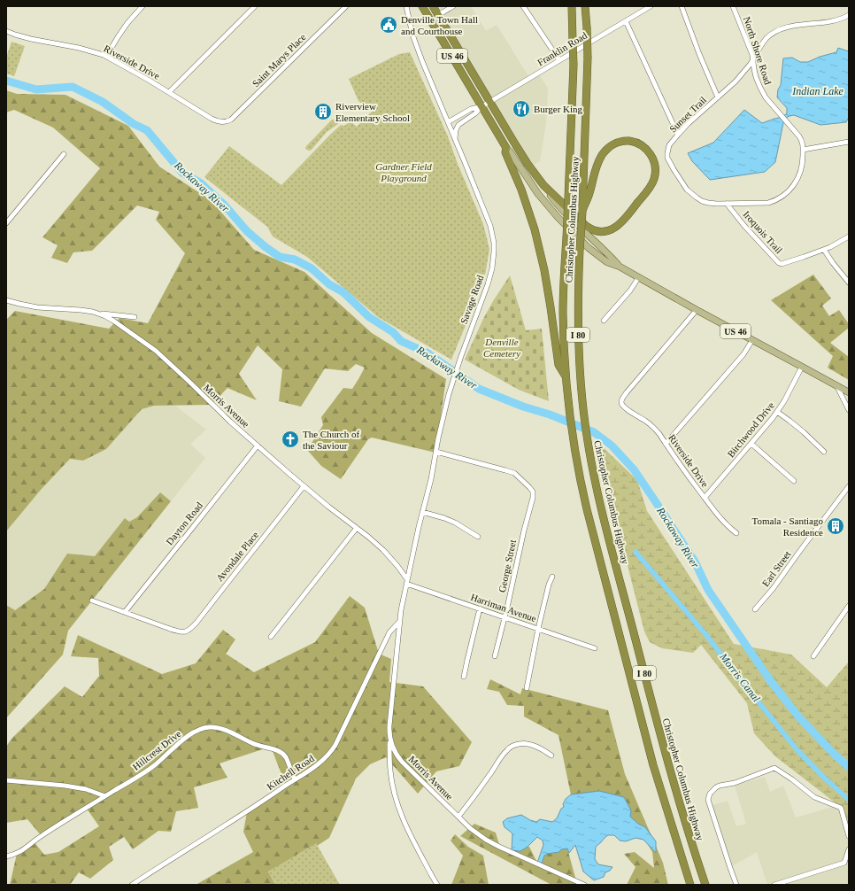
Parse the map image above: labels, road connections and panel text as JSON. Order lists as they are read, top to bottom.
{
  "streets": {
    "highway": ["US 46", "Christopher Columbus Highway", "I 80"],
    "street": [
      "Franklin Road",
      "North Shore Road",
      "Saint Marys Place",
      "Riverside Drive",
      "Sunset Trail",
      "Iroquois Trail",
      "Savage Road",
      "Morris Avenue",
      "Birchwood Drive",
      "Dayton Road",
      "Avondale Place",
      "George Street",
      "Earl Street",
      "Harriman Avenue",
      "Hillcrest Drive",
      "Kitchell Road"
    ]
  },
  "crossings": [
    ["Franklin Road", "US 46"],
    ["Franklin Road", "Savage Road"],
    ["North Shore Road", "Sunset Trail"],
    ["US 46", "Riverside Drive"],
    ["US 46", "Birchwood Drive"],
    ["Saint Marys Place", "Riverside Drive"],
    ["Riverside Drive", "Birchwood Drive"],
    ["Sunset Trail", "Iroquois Trail"],
    ["Savage Road", "Morris Avenue"],
    ["Savage Road", "George Street"],
    ["Savage Road", "Harriman Avenue"],
    ["Morris Avenue", "Dayton Road"],
    ["Morris Avenue", "Avondale Place"],
    ["Morris Avenue", "Harriman Avenue"],
    ["Morris Avenue", "Kitchell Road"],
    ["Dayton Road", "Avondale Place"],
    ["George Street", "Harriman Avenue"],
    ["Hillcrest Drive", "Kitchell Road"]
  ],
  "water": ["Indian Lake", "Rockaway River", "Morris Canal"],
  "parks": ["Gardner Field Playground", "Denville Cemetery"],
  "places": {
    "public building": ["Denville Town Hall and Courthouse"],
    "restaurant": ["Burger King"],
    "building": ["Riverview Elementary School", "Tomala - Santiago Residence"],
    "church": ["The Church of the Saviour"]
  }
}
